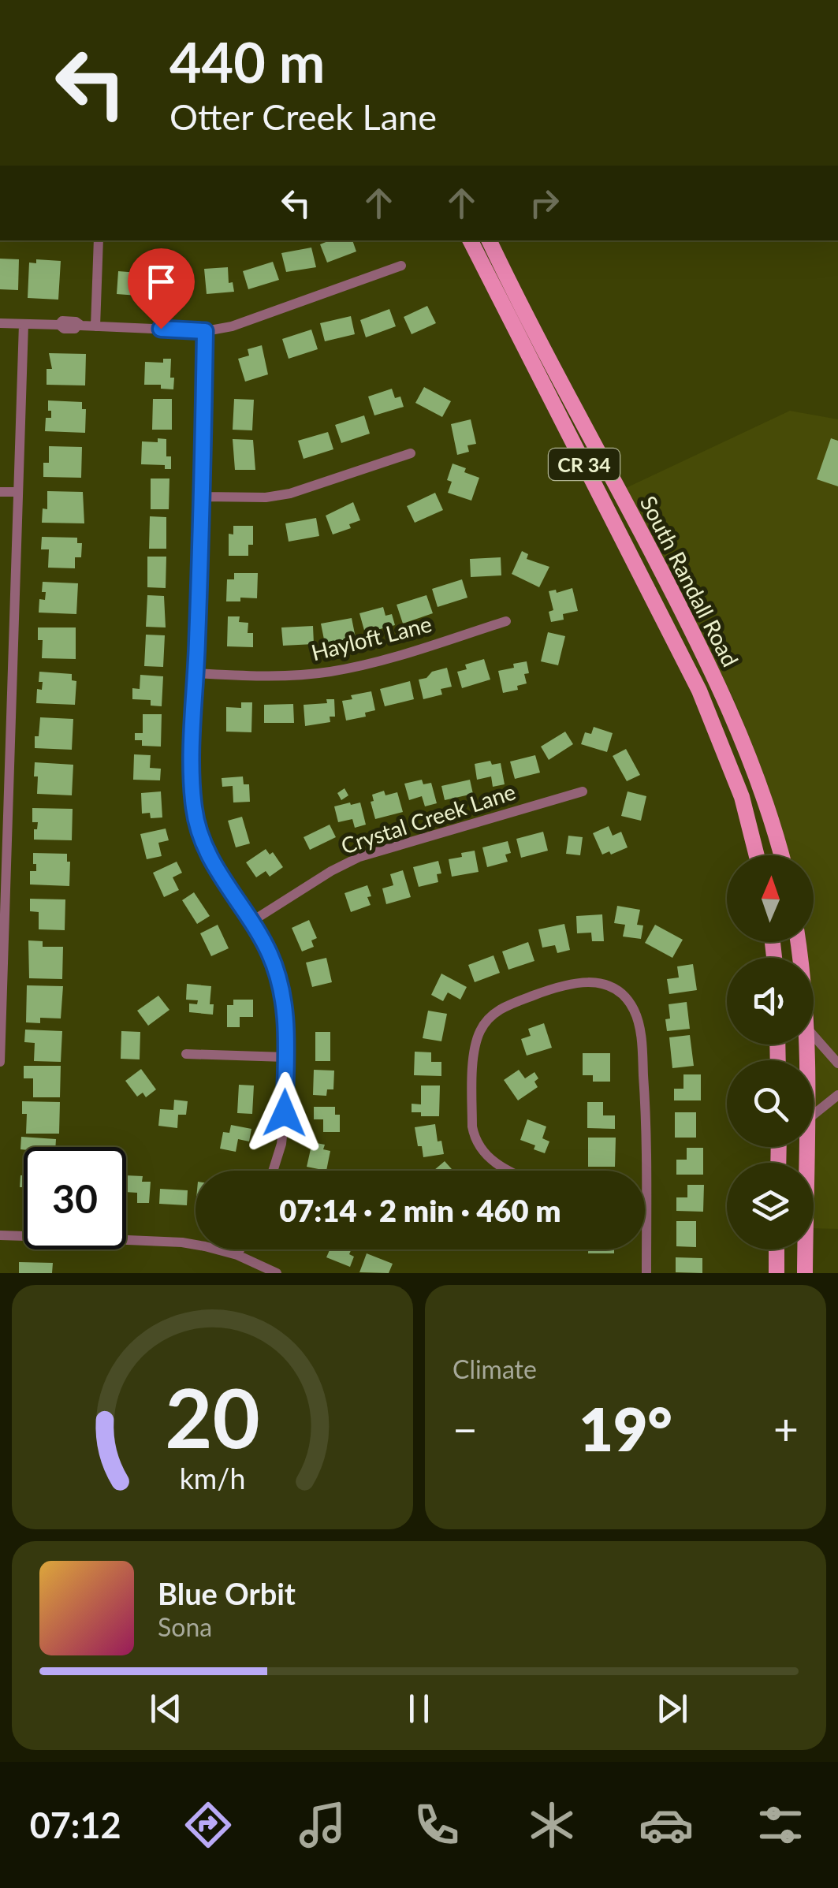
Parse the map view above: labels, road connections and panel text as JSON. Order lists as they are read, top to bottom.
{
  "streets": {
    "main road": ["CR 34", "South Randall Road"],
    "street": ["Hayloft Lane", "Crystal Creek Lane"]
  },
  "north": "top",
  "page": {
    "turn": ["440 m", "Otter Creek Lane"],
    "limit": "30",
    "trip": "07:14 · 2 min · 460 m",
    "tile": "Climate",
    "heat": ["−", "19°", "+"],
    "song": ["Blue Orbit", "Sona"],
    "tabs": "07:12",
    "gauge": ["20", "km/h"]
  }
}
